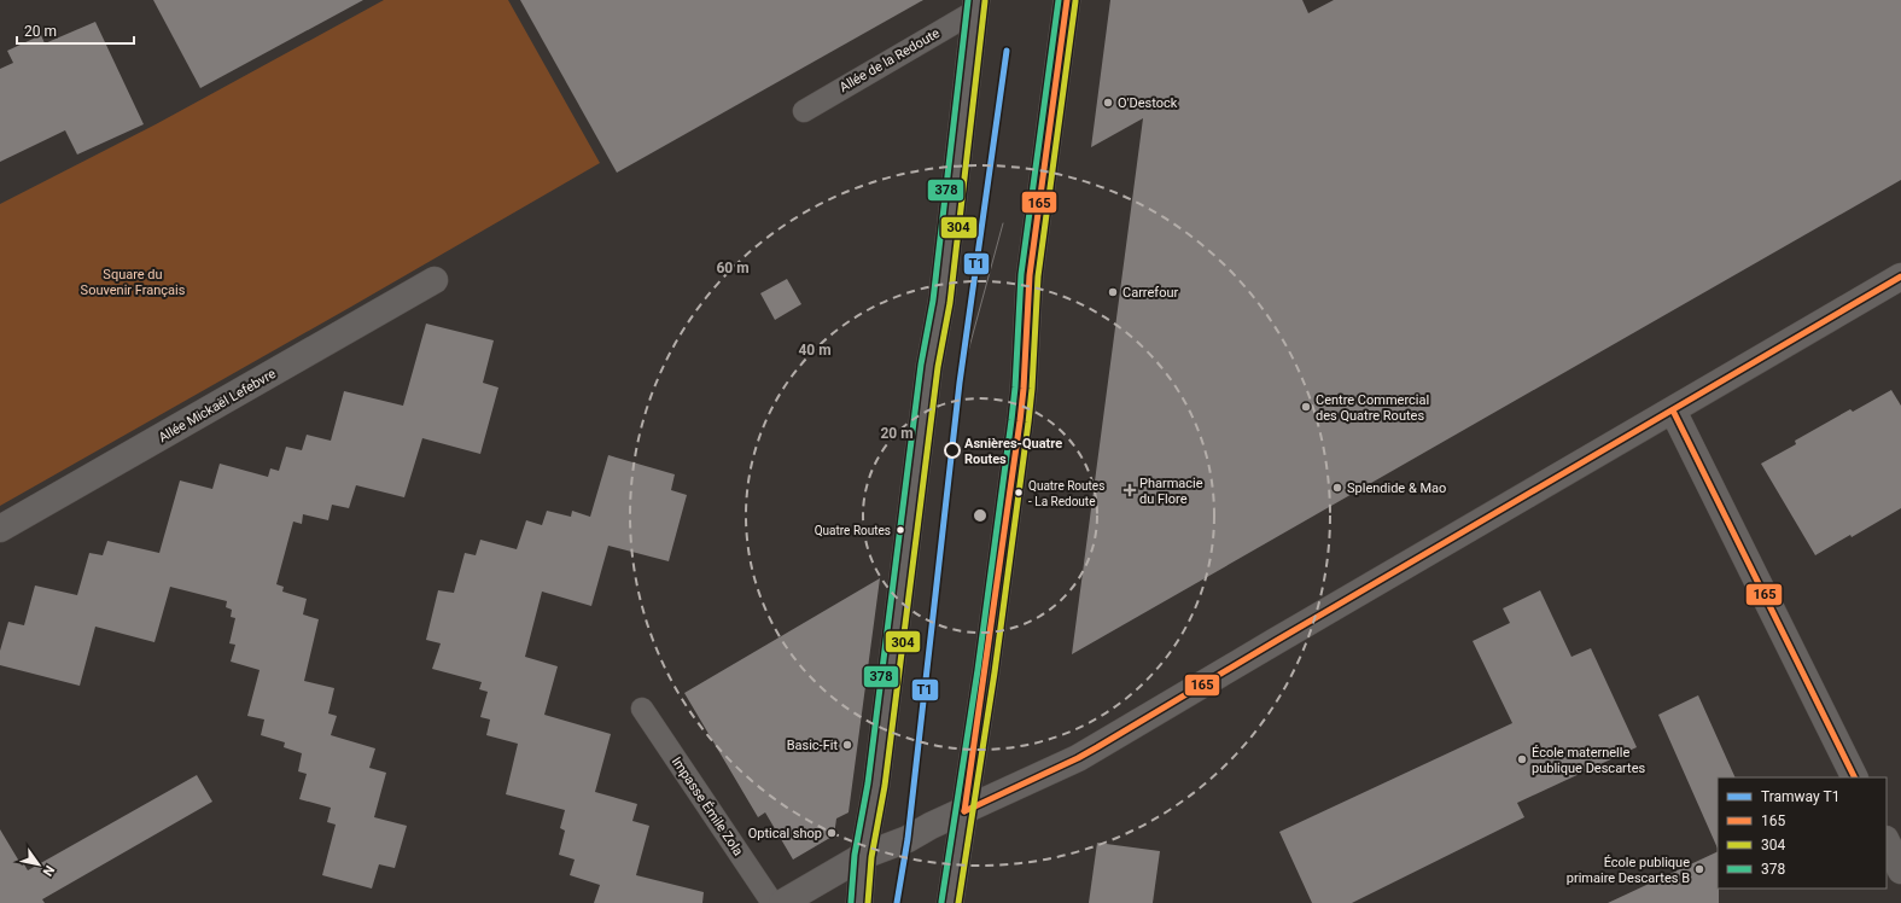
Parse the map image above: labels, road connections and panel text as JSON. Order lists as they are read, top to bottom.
{
  "streets": {
    "street": ["Allée Mickaël Lefebvre"],
    "lane": ["Allée de la Redoute", "Impasse Émile Zola"]
  },
  "parks": ["Square du Souvenir Français"],
  "places": {
    "other": [
      "O'Destock",
      "Carrefour",
      "Centre Commercial des Quatre Routes",
      "Asnières-Quatre Routes",
      "Splendide & Mao",
      "Quatre Routes - La Redoute",
      "Quatre Routes",
      "Basic-Fit",
      "École maternelle publique Descartes",
      "Optical shop",
      "École publique primaire Descartes B"
    ],
    "health": ["Pharmacie du Flore"]
  },
  "lines": [
    "transit line 165",
    "transit line 378",
    "transit line 304",
    "tram line T1"
  ],
  "legend": [
    "Tramway T1",
    "165",
    "304",
    "378"
  ],
  "scale_bar": "20 m",
  "north": "bottom right",
  "rings": ["60 m", "40 m", "20 m"]
}
